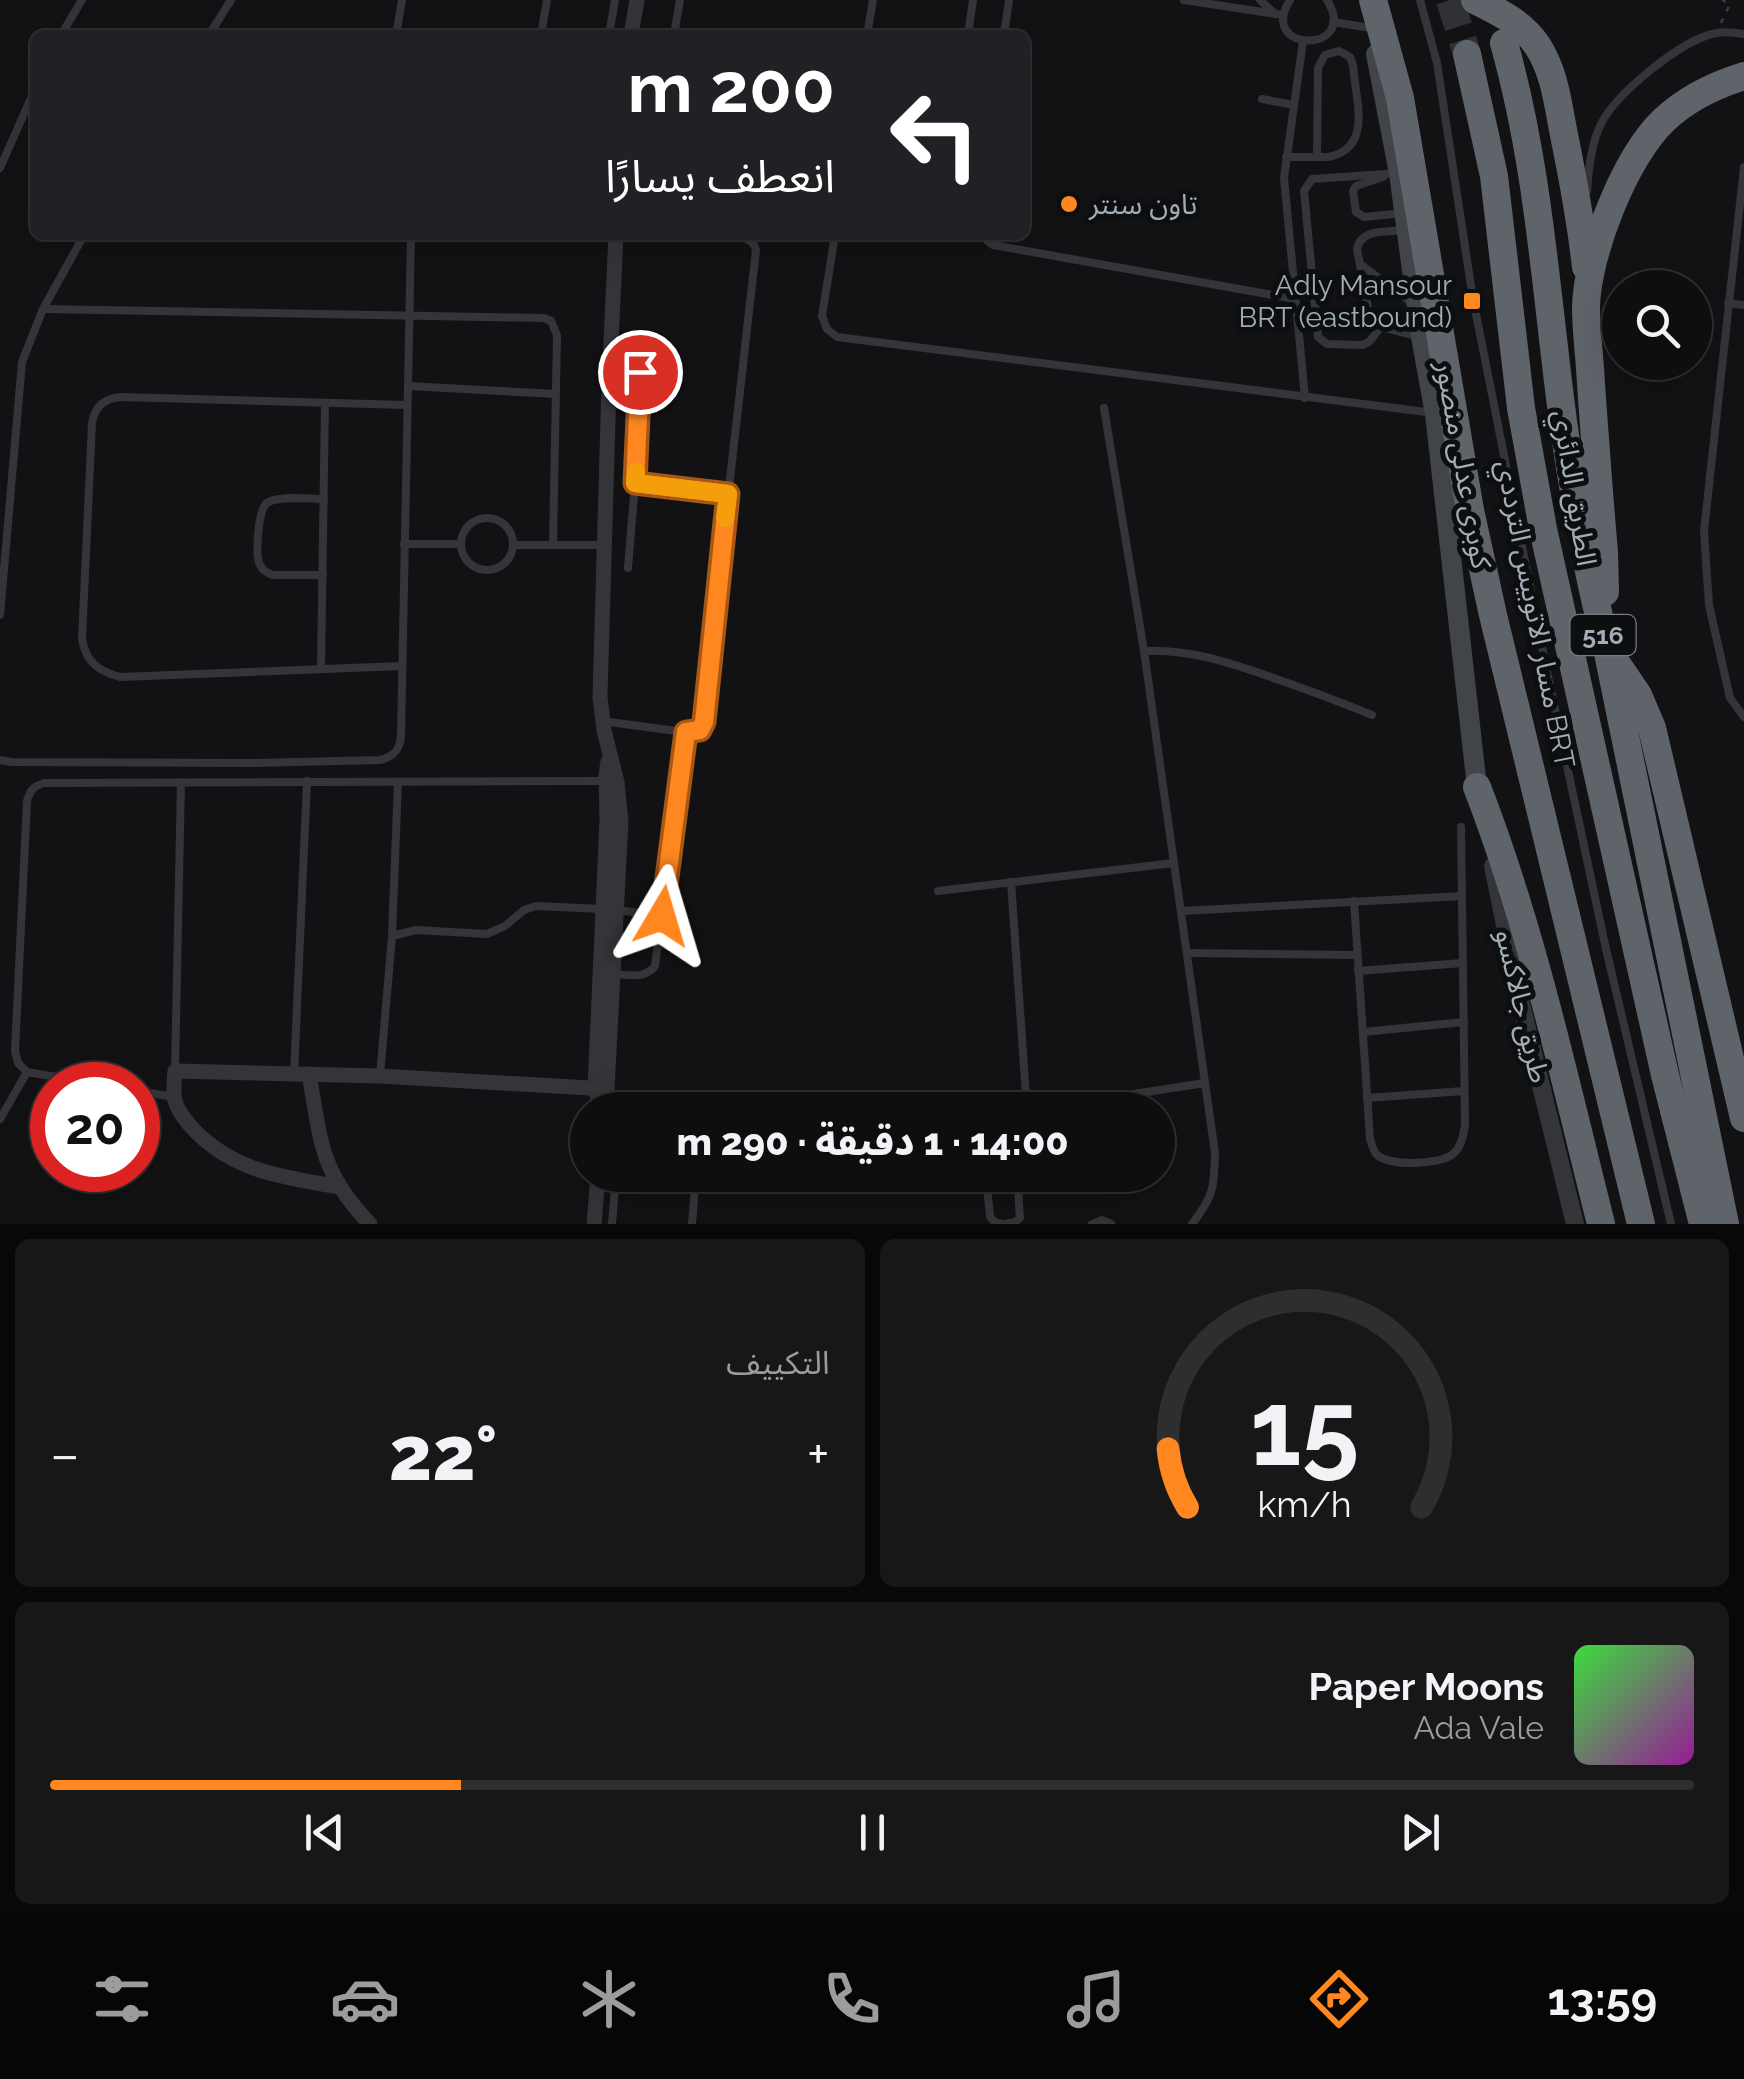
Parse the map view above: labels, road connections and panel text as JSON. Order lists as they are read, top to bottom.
{
  "streets": {
    "highway": ["كوبرى عدلى منصور", "الطريق الدائري", "516"],
    "street": ["طريق جالاكسو"],
    "lane": ["مسار الاتوبيس الترددي BRT"]
  },
  "places": {
    "other": ["تاون سنتر"],
    "transit": ["Adly Mansour BRT (eastbound)"]
  },
  "page": {
    "turn": ["200 m", "انعطف يسارًا"],
    "limit": "20",
    "trip": "14:00 · 1 دقيقة · 290 m",
    "tile": "التكييف",
    "heat": ["−", "22°", "+"],
    "song": ["Paper Moons", "Ada Vale"],
    "tabs": "13:59",
    "gauge": ["15", "km/h"]
  }
}
